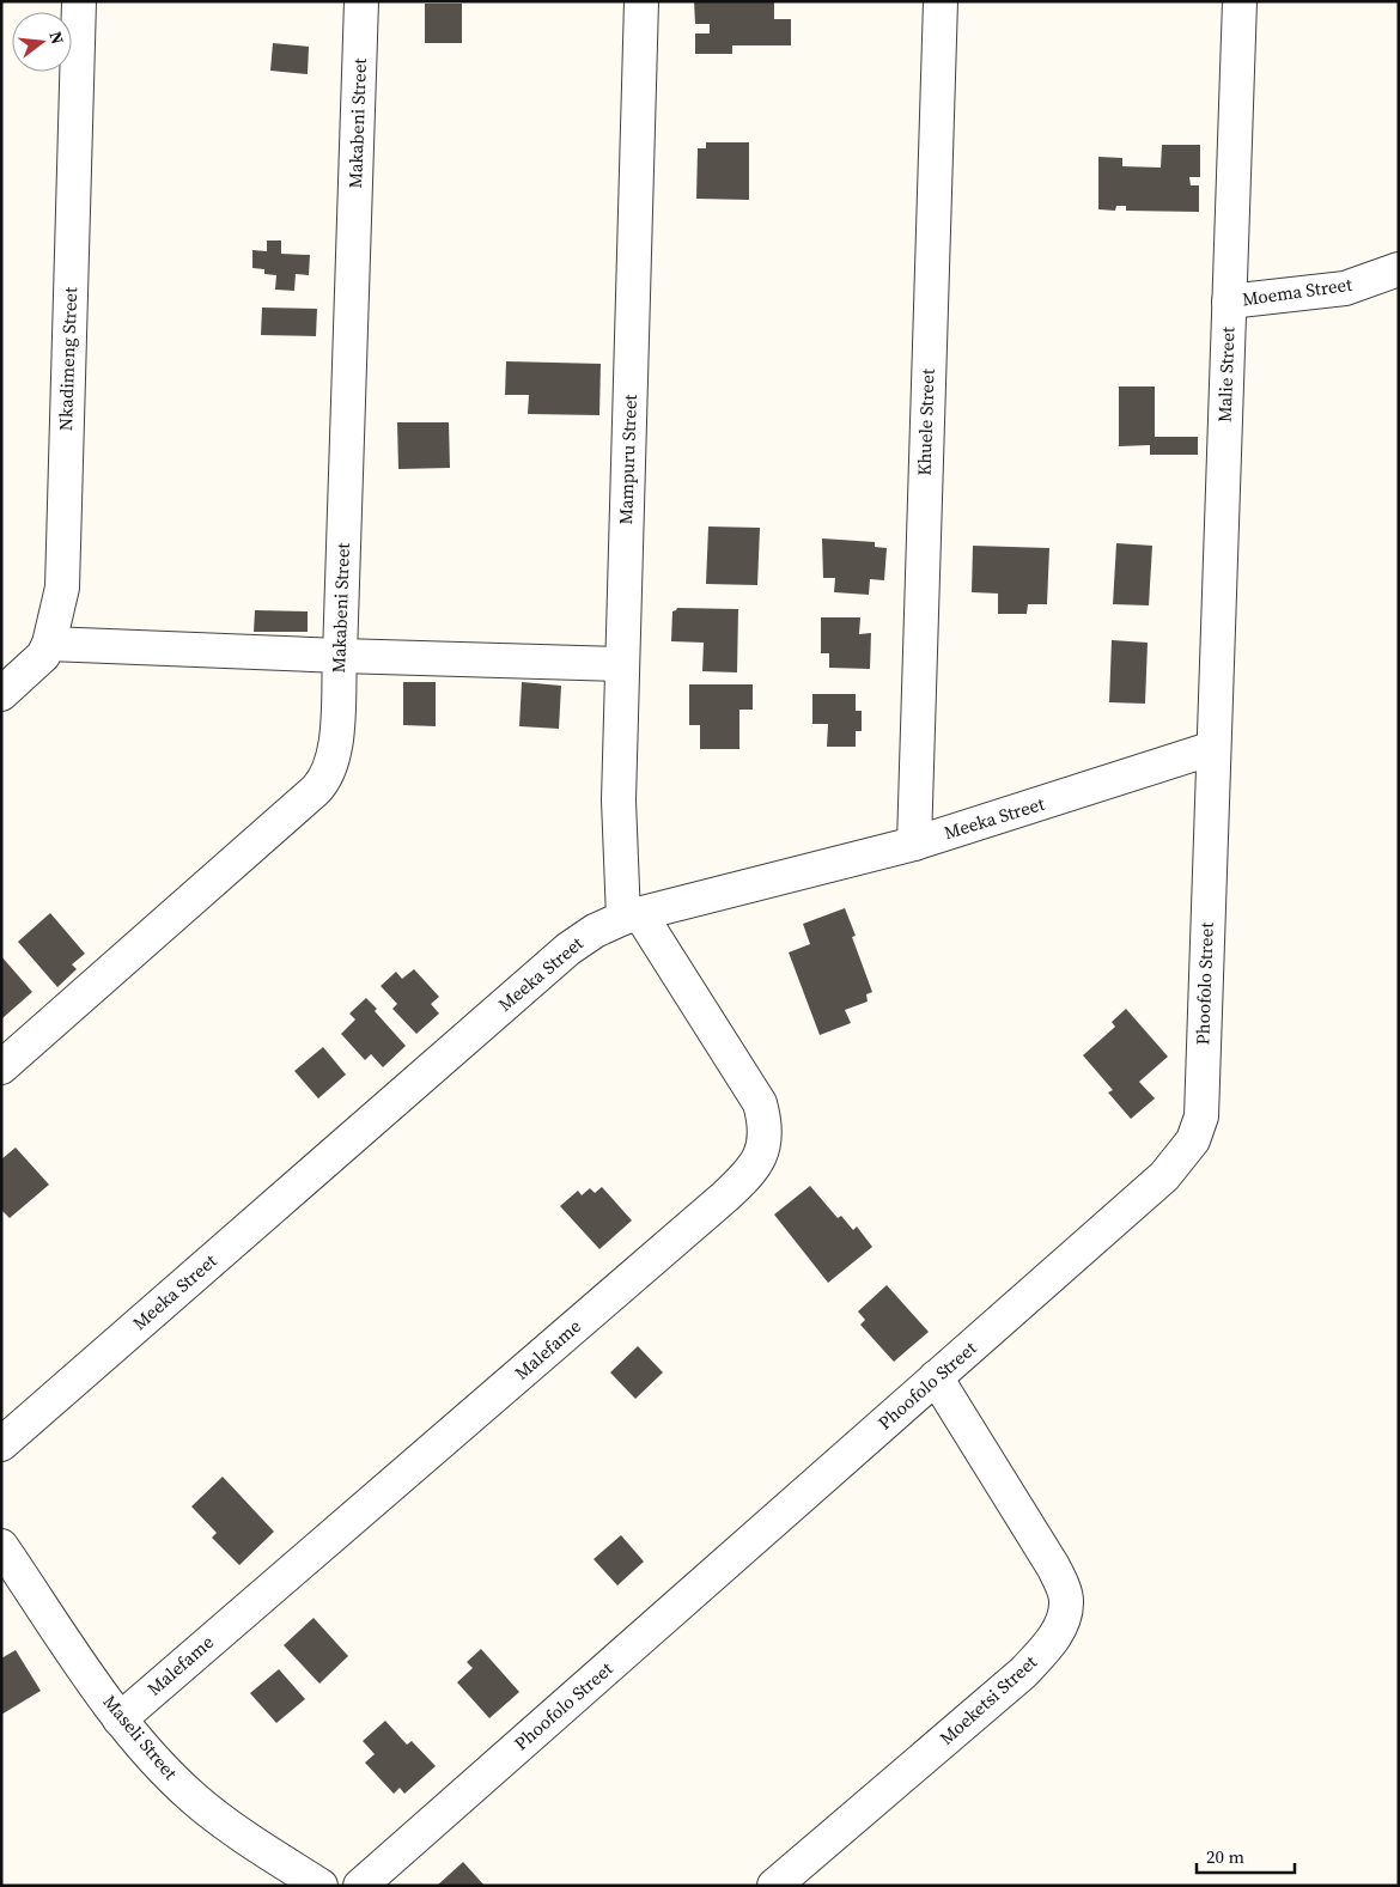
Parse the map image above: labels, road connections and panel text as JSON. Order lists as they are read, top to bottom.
{
  "streets": {
    "street": [
      "Makabeni Street",
      "Moema Street",
      "Nkadimeng Street",
      "Malie Street",
      "Khuele Street",
      "Mampuru Street",
      "Meeka Street",
      "Phoofolo Street",
      "Malefame",
      "Moeketsi Street",
      "Maseli Street"
    ]
  },
  "crossings": [
    ["Moema Street", "Malie Street"],
    ["Malie Street", "Meeka Street"],
    ["Malie Street", "Phoofolo Street"],
    ["Khuele Street", "Meeka Street"],
    ["Mampuru Street", "Meeka Street"],
    ["Mampuru Street", "Malefame"],
    ["Meeka Street", "Phoofolo Street"],
    ["Meeka Street", "Malefame"],
    ["Phoofolo Street", "Moeketsi Street"],
    ["Malefame", "Maseli Street"]
  ],
  "scale_bar": "20 m",
  "north": "right"
}
